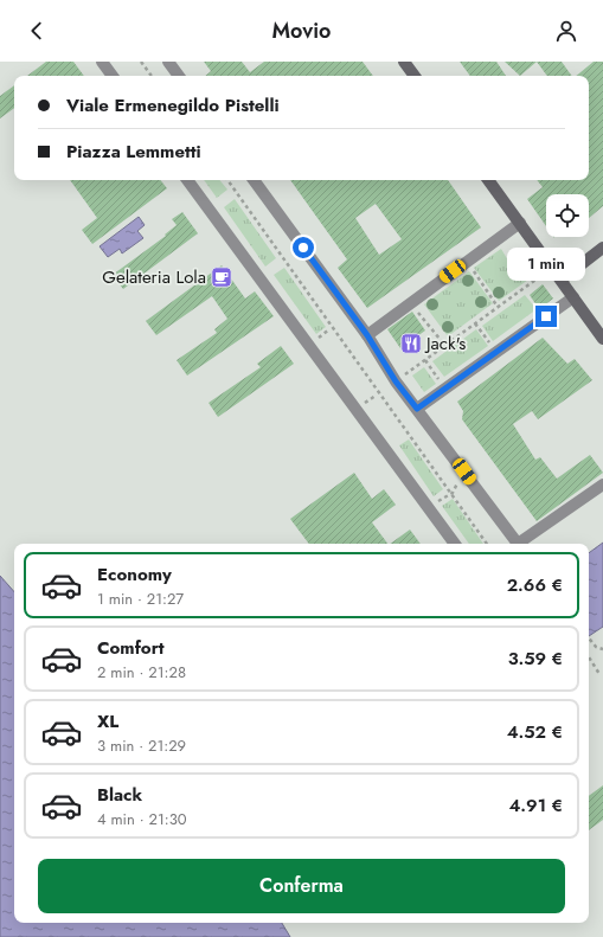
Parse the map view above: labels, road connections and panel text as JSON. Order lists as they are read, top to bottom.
{
  "places": {
    "cafe": ["Gelateria Lola"],
    "restaurant": ["Jack's"]
  },
  "page": {
    "header": "Movio",
    "banner": ["Viale Ermenegildo Pistelli", "Piazza Lemmetti"],
    "bubble": "1 min",
    "list": [
      {
        "name": "Economy",
        "note": "1 min · 21:27",
        "value": "2.66 €"
      },
      {
        "name": "Comfort",
        "note": "2 min · 21:28",
        "value": "3.59 €"
      },
      {
        "name": "XL",
        "note": "3 min · 21:29",
        "value": "4.52 €"
      },
      {
        "name": "Black",
        "note": "4 min · 21:30",
        "value": "4.91 €"
      }
    ],
    "buttons": "Conferma"
  }
}
